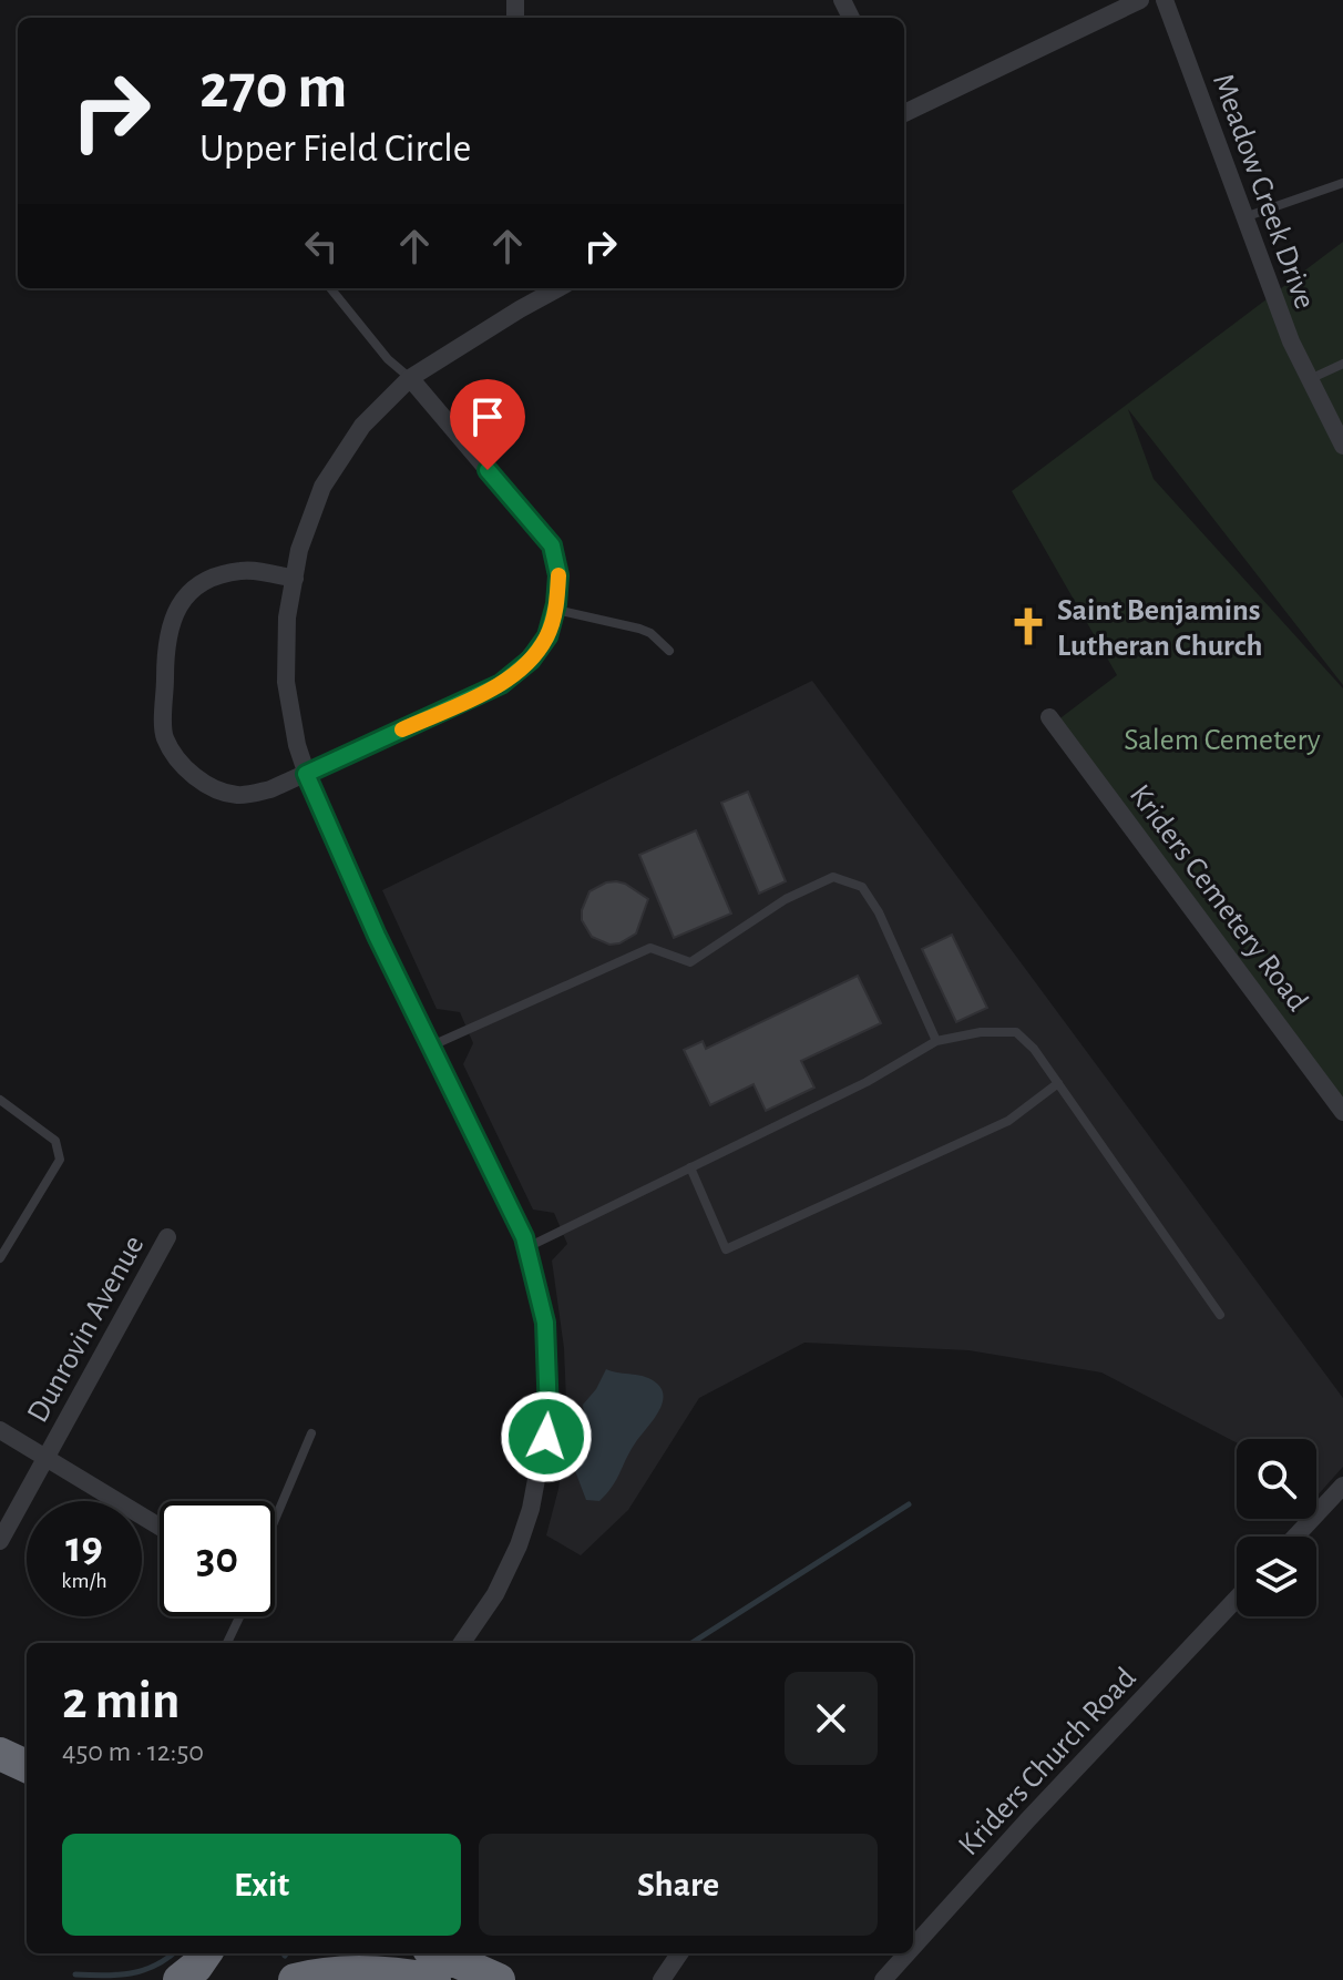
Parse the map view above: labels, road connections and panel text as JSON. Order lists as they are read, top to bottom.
{
  "streets": {
    "street": [
      "Meadow Creek Drive",
      "Kriders Cemetery Road",
      "Dunrovin Avenue",
      "Kriders Church Road"
    ]
  },
  "parks": ["Salem Cemetery"],
  "places": {
    "church": ["Saint Benjamins Lutheran Church"]
  },
  "page": {
    "turn": ["270 m", "Upper Field Circle"],
    "speed": "19 km/h",
    "limit": "30",
    "heading": ["2 min", "450 m · 12:50"],
    "buttons": ["Exit", "Share"]
  }
}
